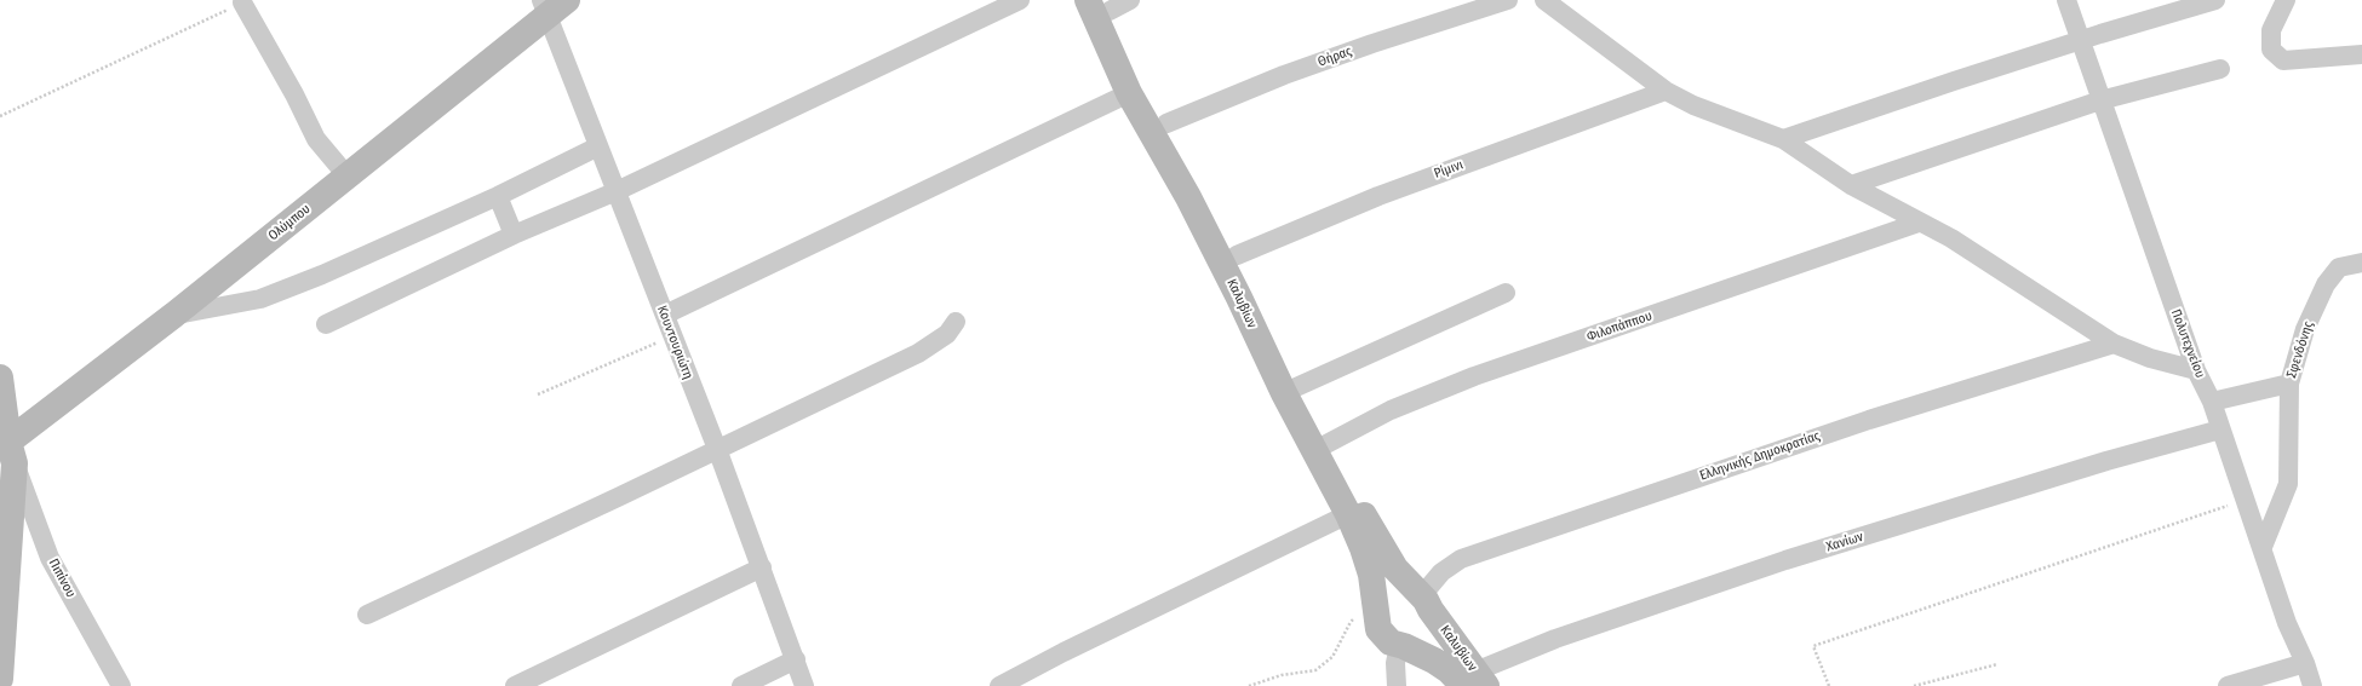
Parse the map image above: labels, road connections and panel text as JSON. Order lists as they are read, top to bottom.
{
  "streets": {
    "main road": ["Ολύμπου", "Καλυβίων"],
    "street": [
      "Θήρας",
      "Ρίμινι",
      "Φιλοπάππου",
      "Κουντουριώτη",
      "Πολυτεχνείου",
      "Σφενδόνης",
      "Ελληνικής Δημοκρατίας",
      "Χανίων",
      "Πιπίνου"
    ]
  },
  "crossings": [
    ["Θήρας", "Καλυβίων"],
    ["Ρίμινι", "Καλυβίων"],
    ["Ολύμπου", "Κουντουριώτη"],
    ["Ολύμπου", "Πιπίνου"],
    ["Καλυβίων", "Φιλοπάππου"],
    ["Καλυβίων", "Ελληνικής Δημοκρατίας"],
    ["Καλυβίων", "Χανίων"],
    ["Πολυτεχνείου", "Σφενδόνης"],
    ["Πολυτεχνείου", "Χανίων"]
  ]
}
